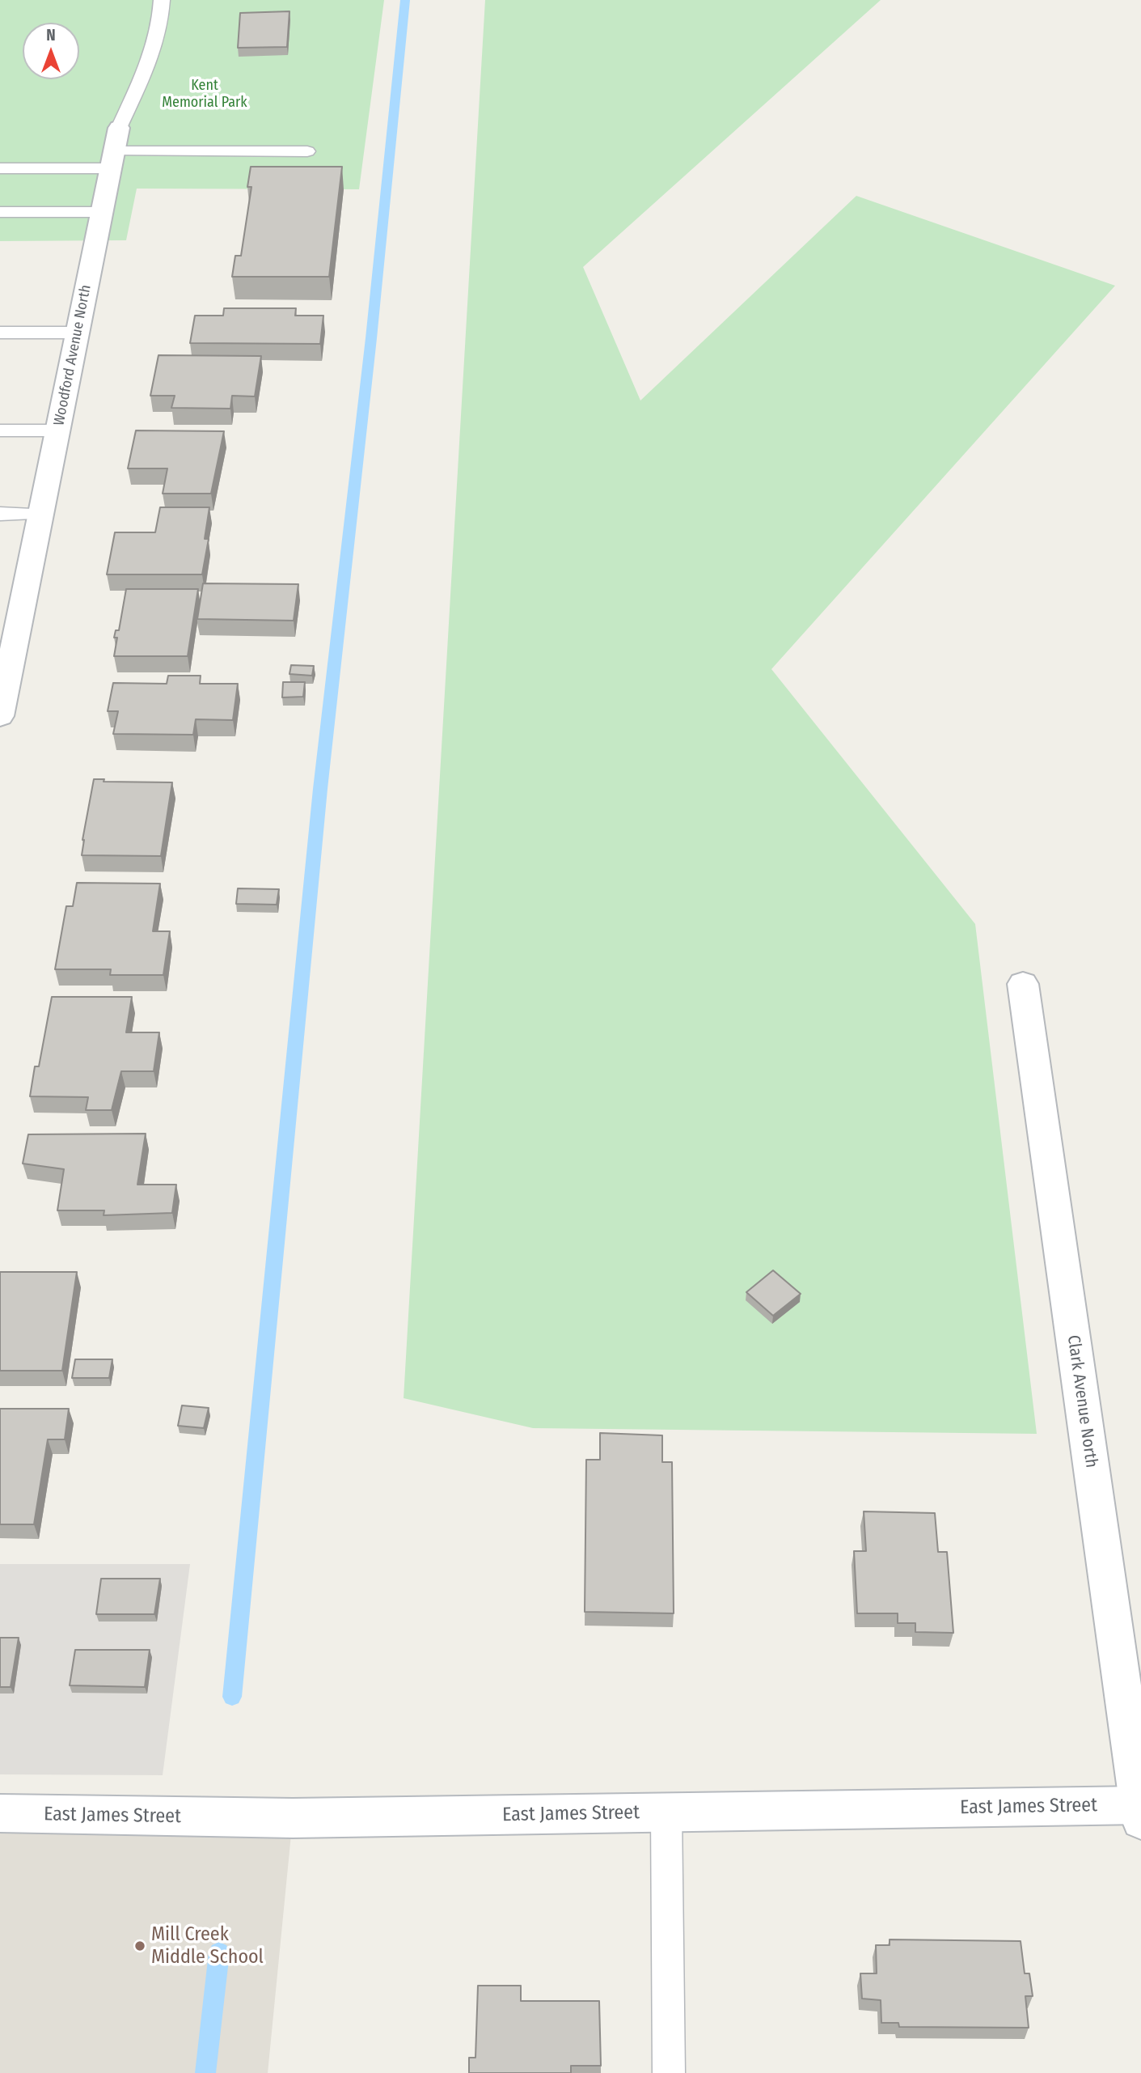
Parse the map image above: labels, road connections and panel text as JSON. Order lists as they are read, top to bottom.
{
  "streets": {
    "street": ["Woodford Avenue North", "Clark Avenue North", "East James Street"]
  },
  "crossings": [
    ["Clark Avenue North", "East James Street"]
  ],
  "parks": ["Kent Memorial Park"],
  "places": ["Mill Creek Middle School"],
  "north": "top"
}
